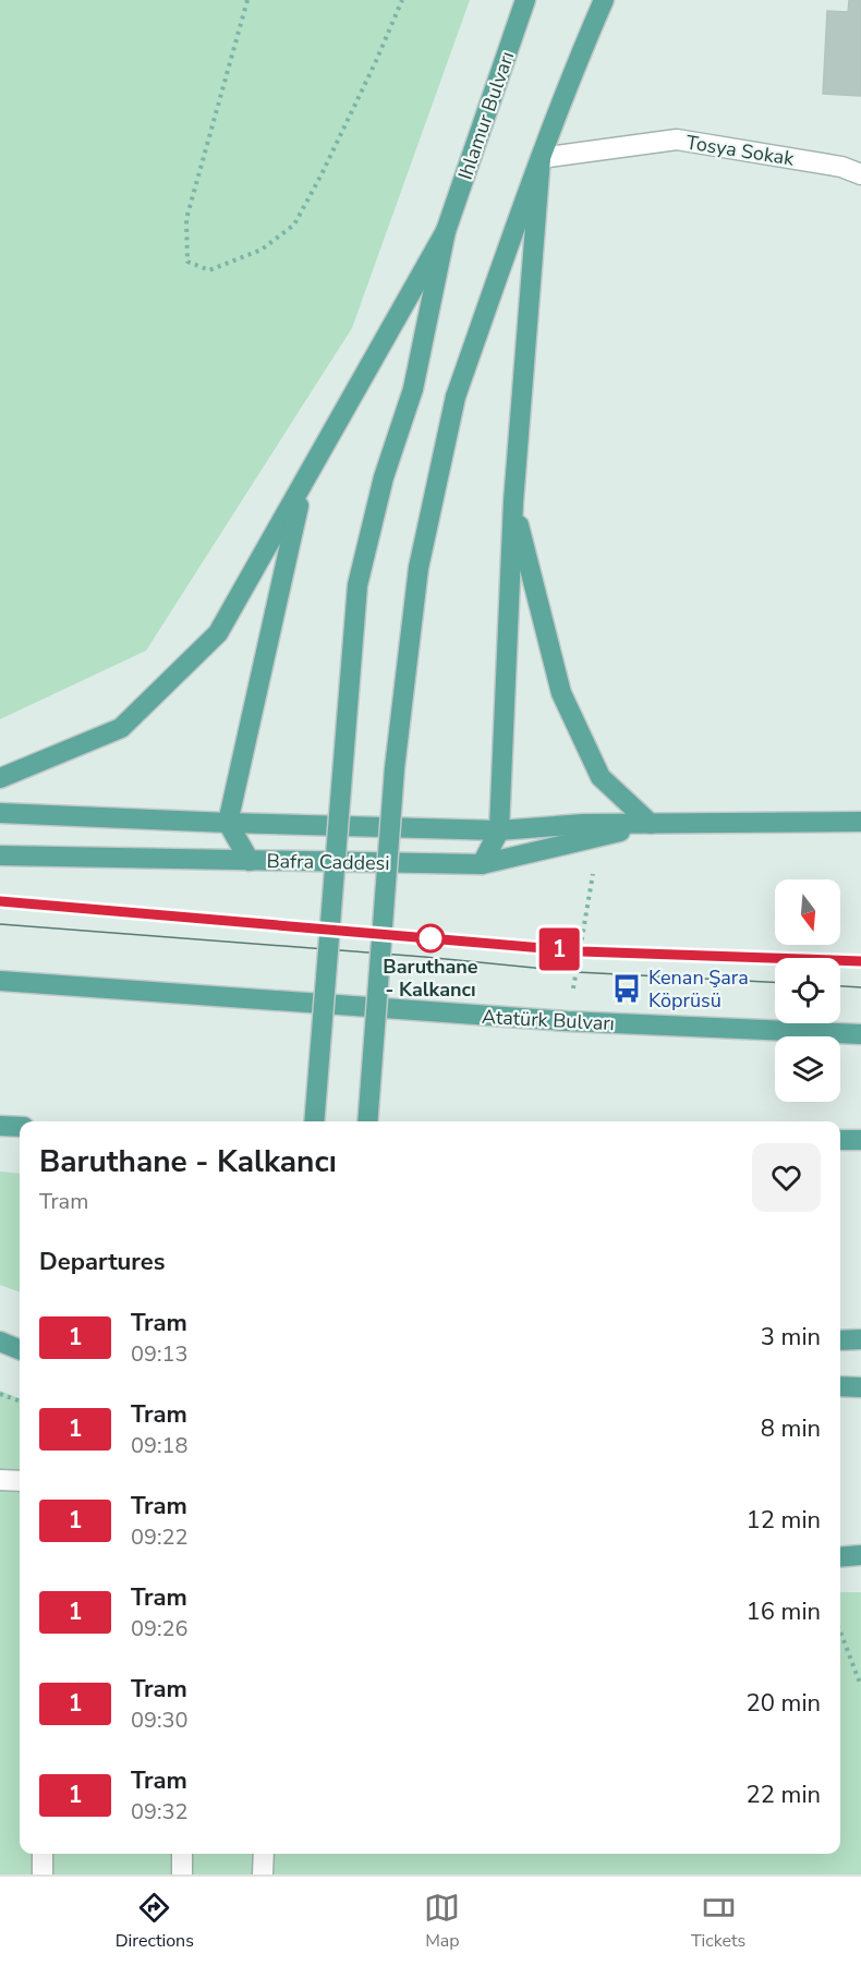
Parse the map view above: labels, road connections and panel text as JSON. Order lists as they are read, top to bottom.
{
  "streets": {
    "main road": ["Ihlamur Bulvarı", "Bafra Caddesi", "Atatürk Bulvarı"],
    "street": ["Tosya Sokak"]
  },
  "places": {
    "other": ["Baruthane - Kalkancı"],
    "bus stop": ["Kenan Şara Köprüsü"]
  },
  "lines": ["tram line 1"],
  "north": "bottom",
  "page": {
    "on_map": "1",
    "heading": [
      ["Baruthane - Kalkancı", "Tram"],
      "Departures"
    ],
    "list": [
      {
        "mark": "1",
        "name": "Tram",
        "note": "09:13",
        "value": "3 min"
      },
      {
        "mark": "1",
        "name": "Tram",
        "note": "09:18",
        "value": "8 min"
      },
      {
        "mark": "1",
        "name": "Tram",
        "note": "09:22",
        "value": "12 min"
      },
      {
        "mark": "1",
        "name": "Tram",
        "note": "09:26",
        "value": "16 min"
      },
      {
        "mark": "1",
        "name": "Tram",
        "note": "09:30",
        "value": "20 min"
      },
      {
        "mark": "1",
        "name": "Tram",
        "note": "09:32",
        "value": "22 min"
      }
    ],
    "tabs": ["Directions", "Map", "Tickets"]
  }
}
